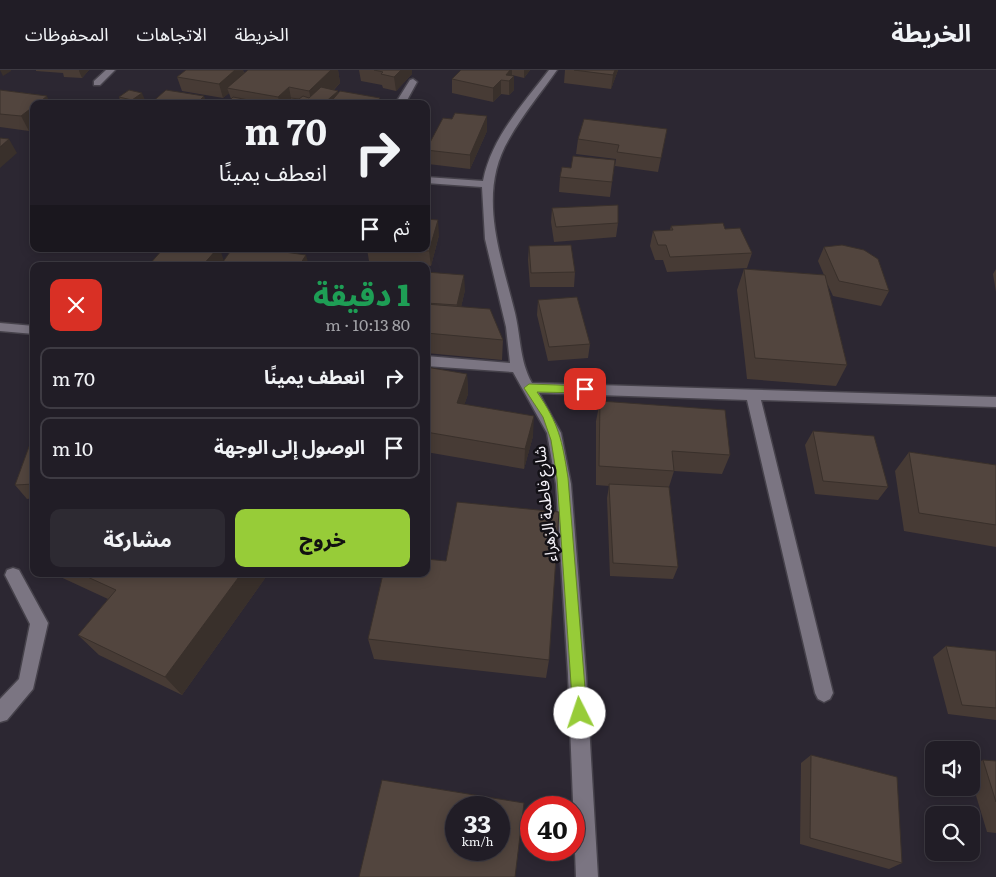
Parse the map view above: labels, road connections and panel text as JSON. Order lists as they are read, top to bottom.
{
  "streets": {
    "street": ["شارع فاطمة الزهراء"]
  },
  "page": {
    "header": "الخريطة",
    "nav": ["الخريطة", "الاتجاهات", "المحفوظات"],
    "turn": ["70 m", "انعطف يمينًا"],
    "then": "ثم",
    "heading": ["1 دقيقة", "80 m · 10:13"],
    "list": [
      {
        "name": "انعطف يمينًا",
        "value": "70 m"
      },
      {
        "name": "الوصول إلى الوجهة",
        "value": "10 m"
      }
    ],
    "buttons": ["خروج", "مشاركة"],
    "speed": "33 km/h",
    "limit": "40"
  }
}
